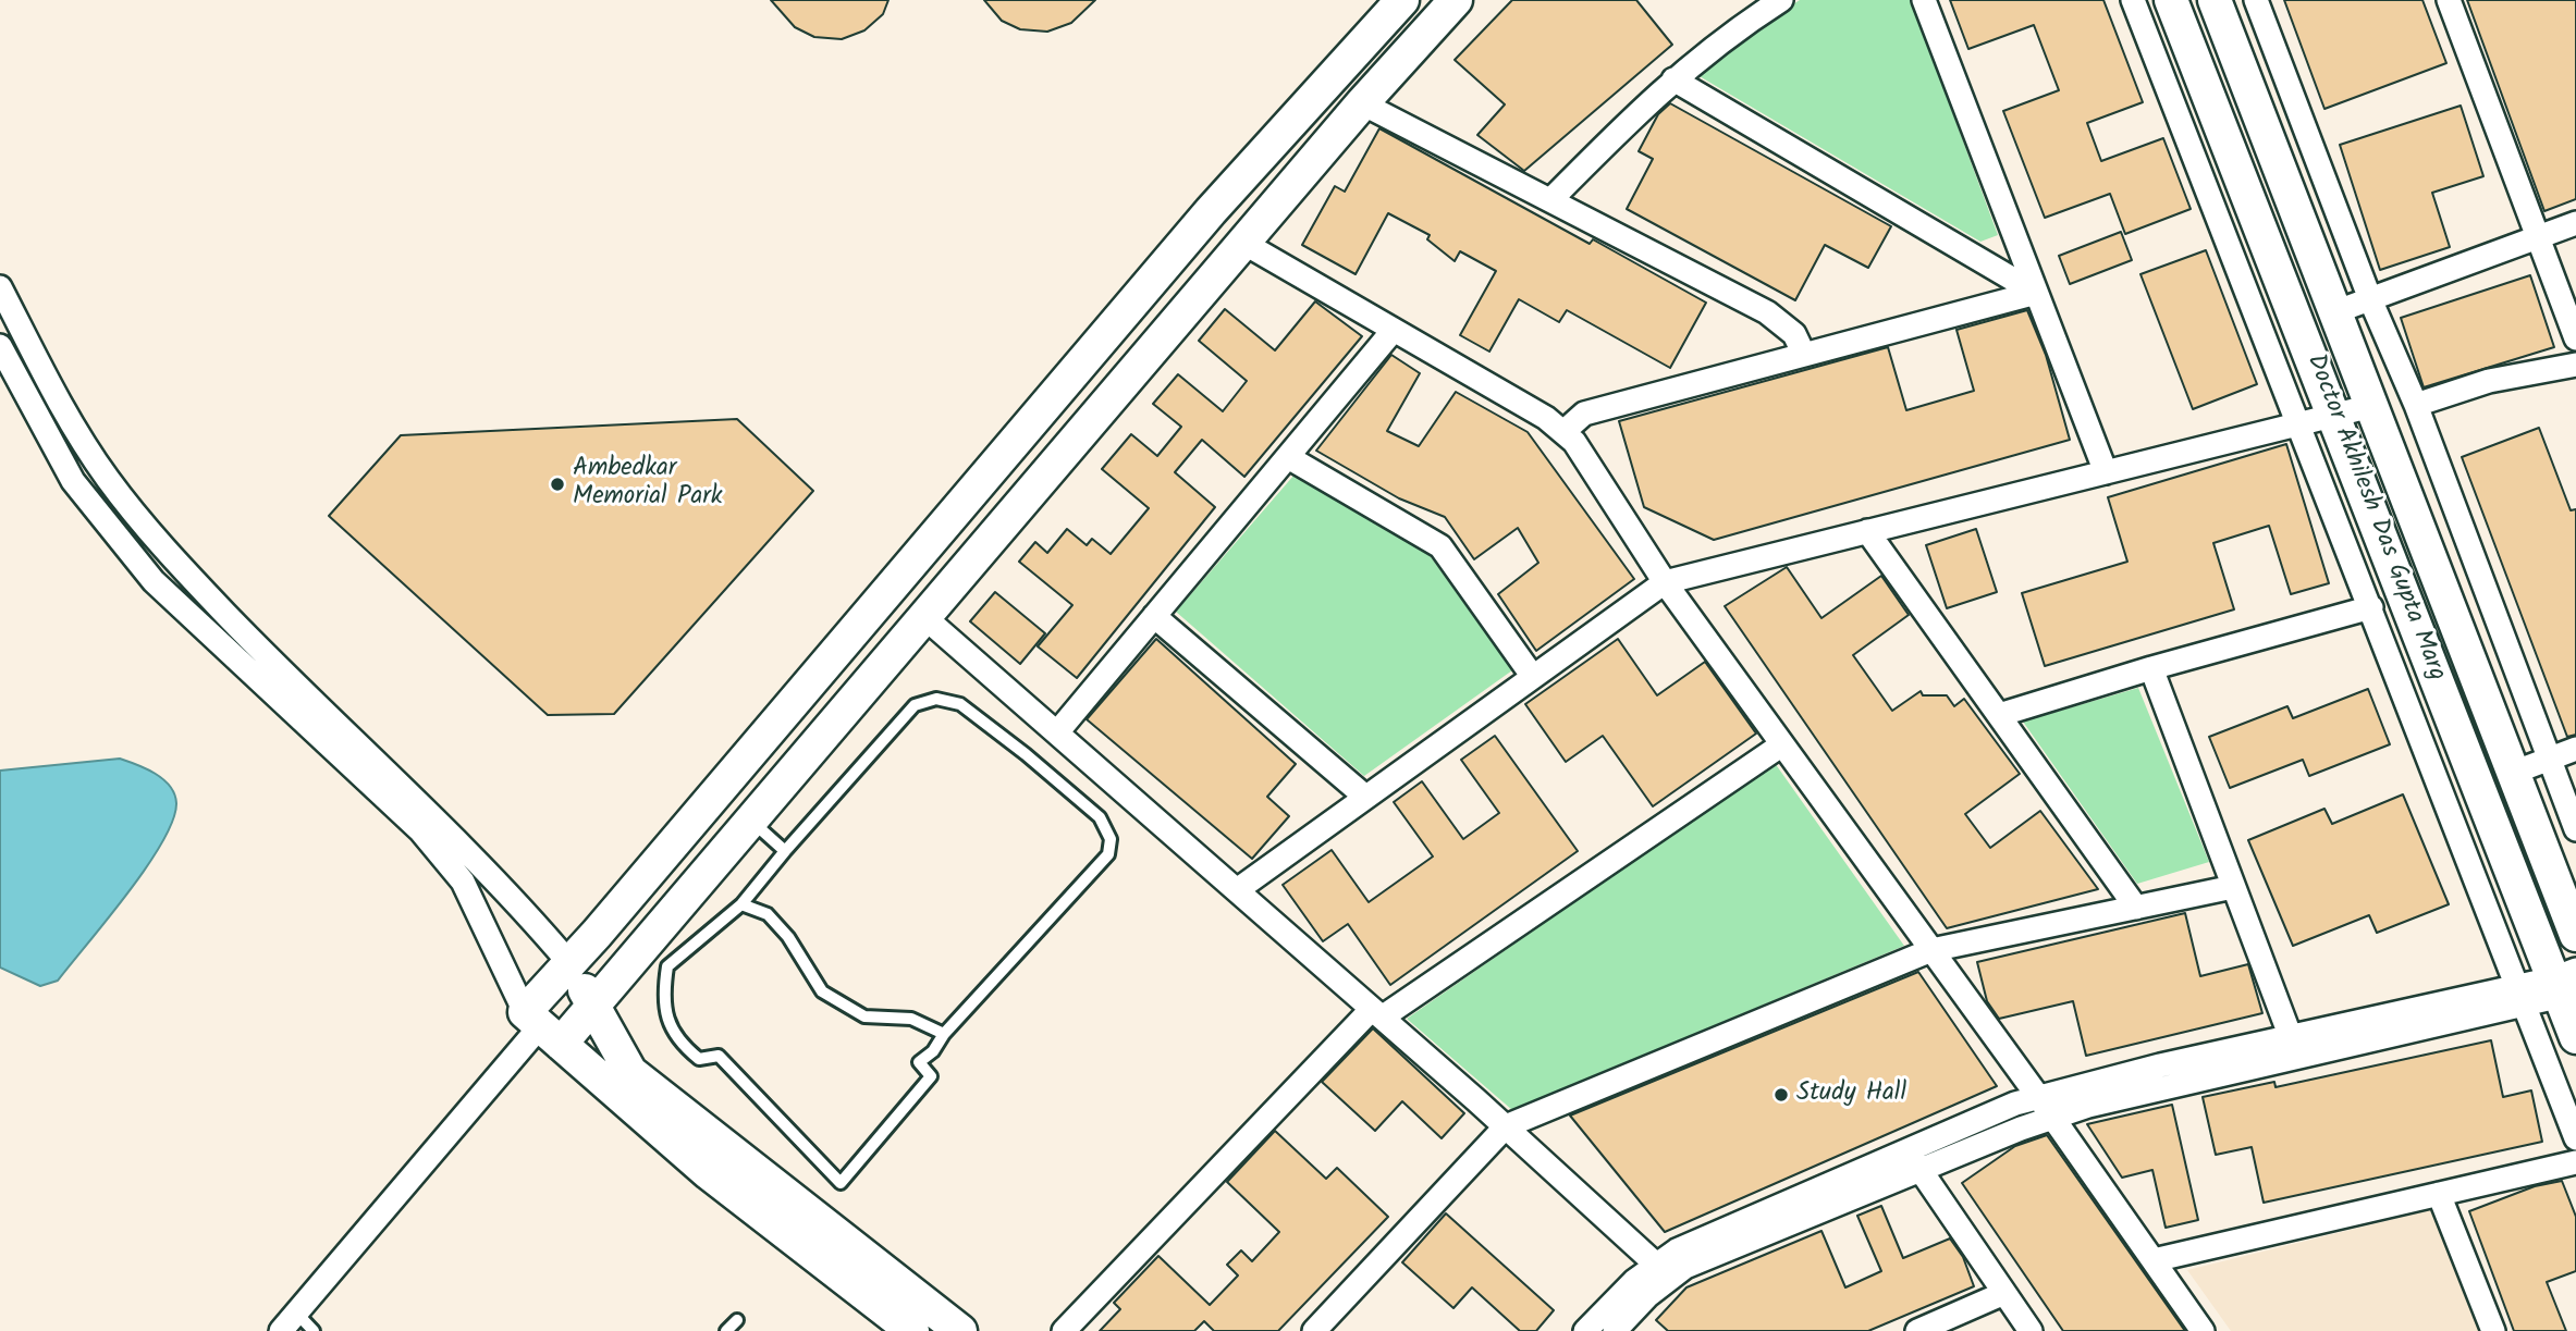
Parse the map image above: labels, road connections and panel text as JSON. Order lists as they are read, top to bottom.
{
  "streets": {
    "street": ["Doctor Akhilesh Das Gupta Marg"]
  },
  "places": ["Ambedkar Memorial Park", "Study Hall"]
}
